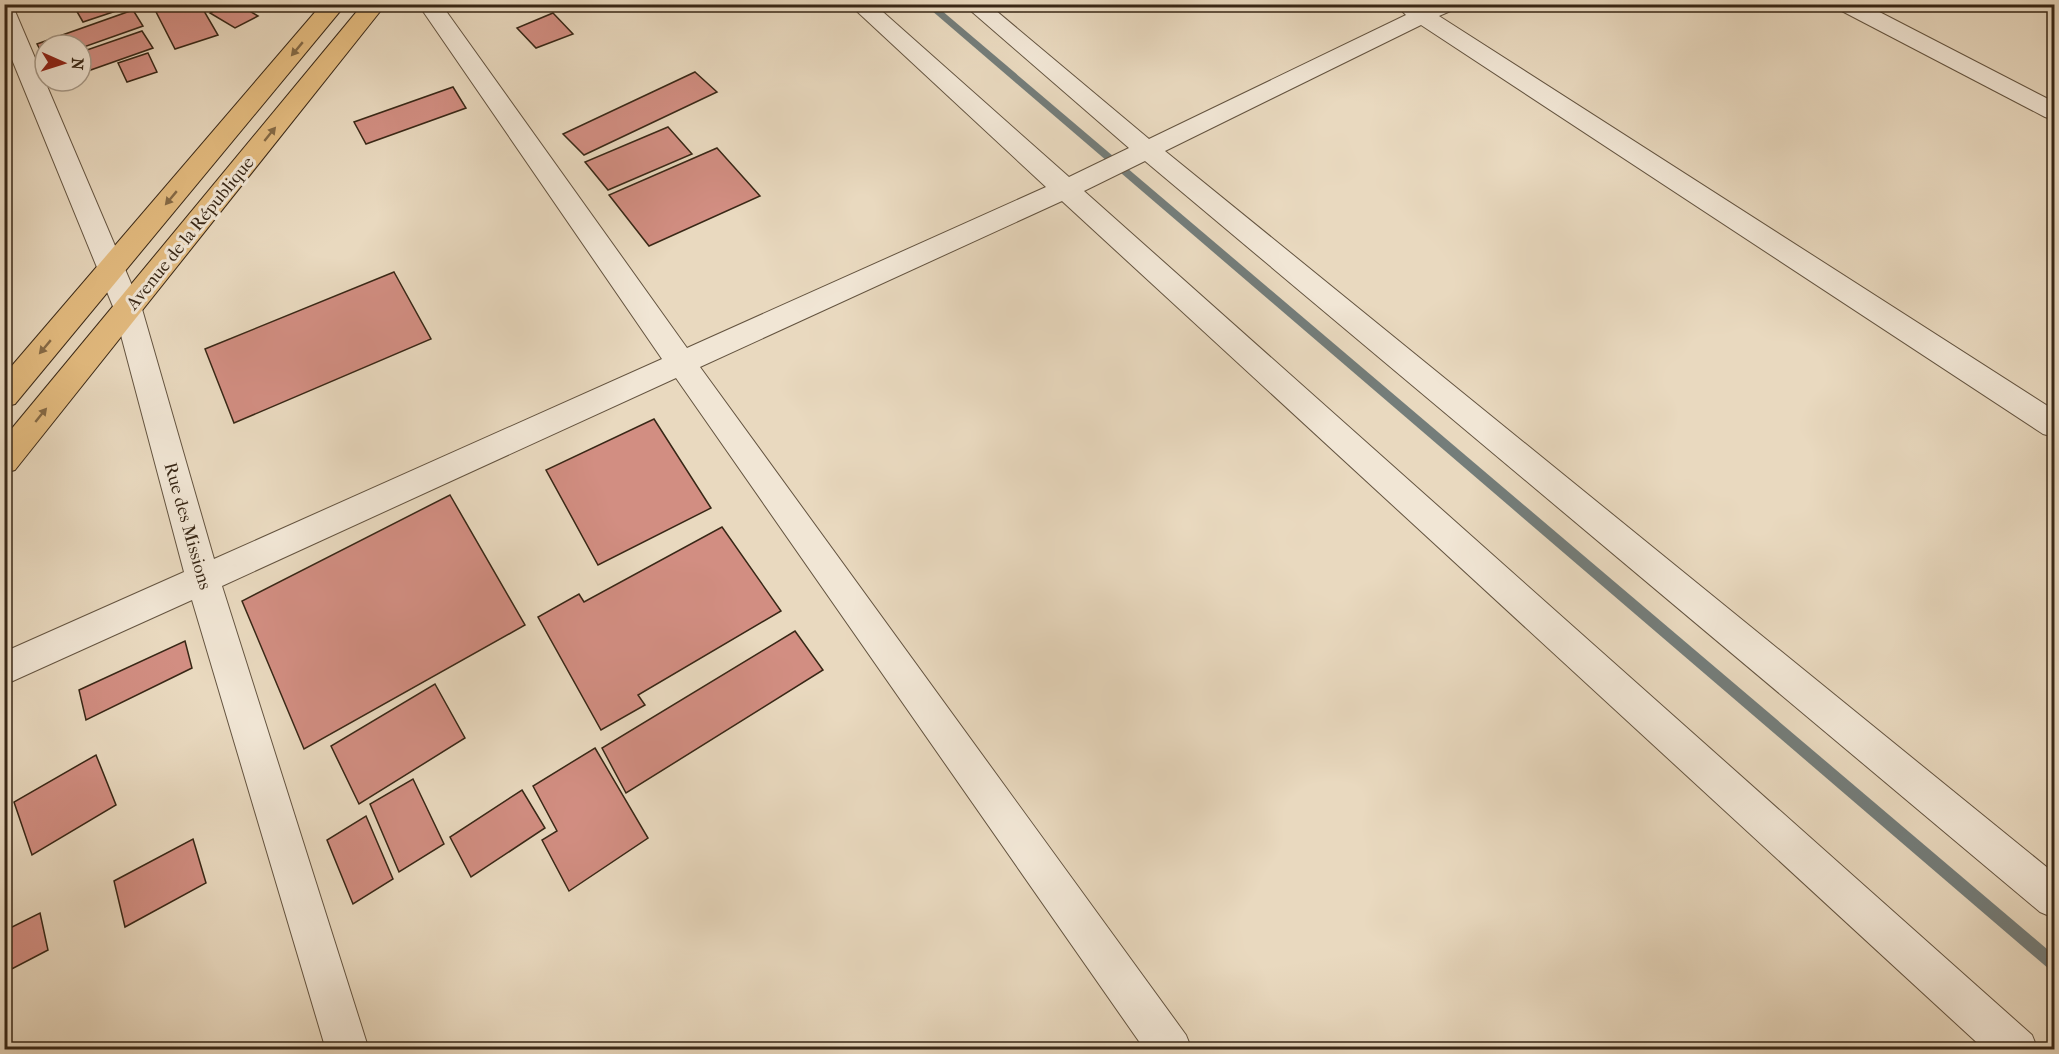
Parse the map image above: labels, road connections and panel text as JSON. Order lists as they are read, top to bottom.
{
  "streets": {
    "main road": ["Avenue de la République"],
    "street": ["Rue des Missions"]
  },
  "crossings": [
    ["Avenue de la République", "Rue des Missions"]
  ],
  "north": "right"
}
